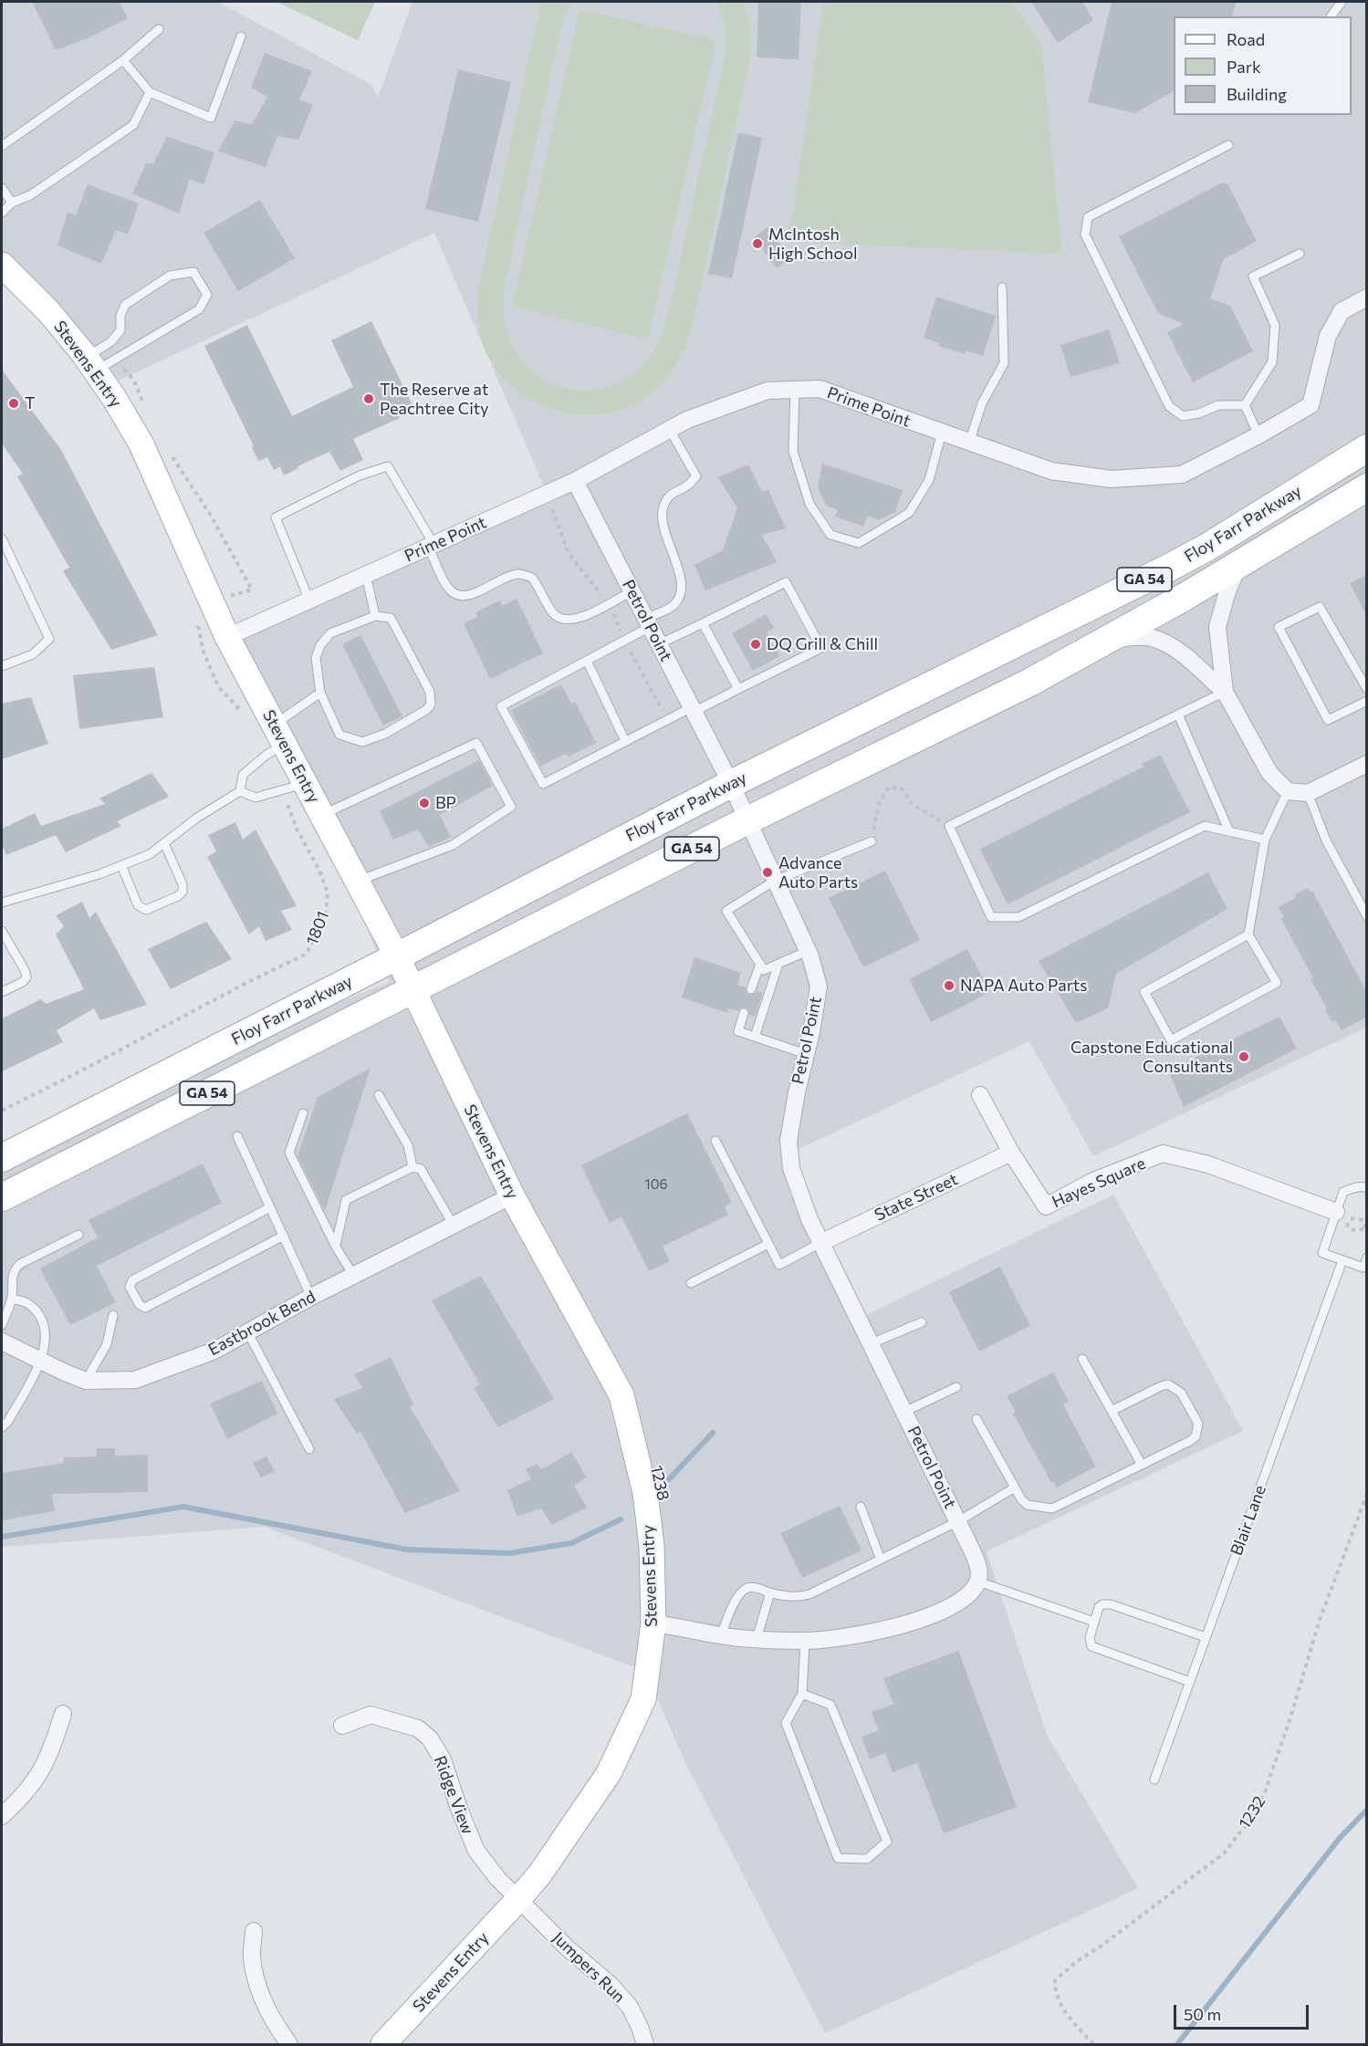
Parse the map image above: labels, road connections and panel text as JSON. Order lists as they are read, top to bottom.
{
  "streets": {
    "main road": ["Floy Farr Parkway", "GA 54"],
    "street": [
      "Stevens Entry",
      "Prime Point",
      "Petrol Point",
      "Hayes Square",
      "State Street",
      "Eastbrook Bend",
      "Ridge View",
      "Jumpers Run"
    ],
    "lane": ["Blair Lane"],
    "path": ["1801", "1232"]
  },
  "crossings": [
    ["Stevens Entry", "Prime Point"],
    ["Stevens Entry", "Floy Farr Parkway"],
    ["Stevens Entry", "1801"],
    ["Stevens Entry", "Eastbrook Bend"],
    ["Stevens Entry", "Ridge View"],
    ["Stevens Entry", "Jumpers Run"],
    ["Prime Point", "Petrol Point"],
    ["Floy Farr Parkway", "Petrol Point"],
    ["Petrol Point", "State Street"],
    ["Hayes Square", "State Street"],
    ["Ridge View", "Jumpers Run"]
  ],
  "places": [
    "McIntosh High School",
    "The Reserve at Peachtree City",
    "T",
    "DQ Grill & Chill",
    "BP",
    "Advance Auto Parts",
    "NAPA Auto Parts",
    "Capstone Educational Consultants"
  ],
  "house_numbers": ["106"],
  "legend": ["Road", "Park", "Building"],
  "scale_bar": "50 m"
}
